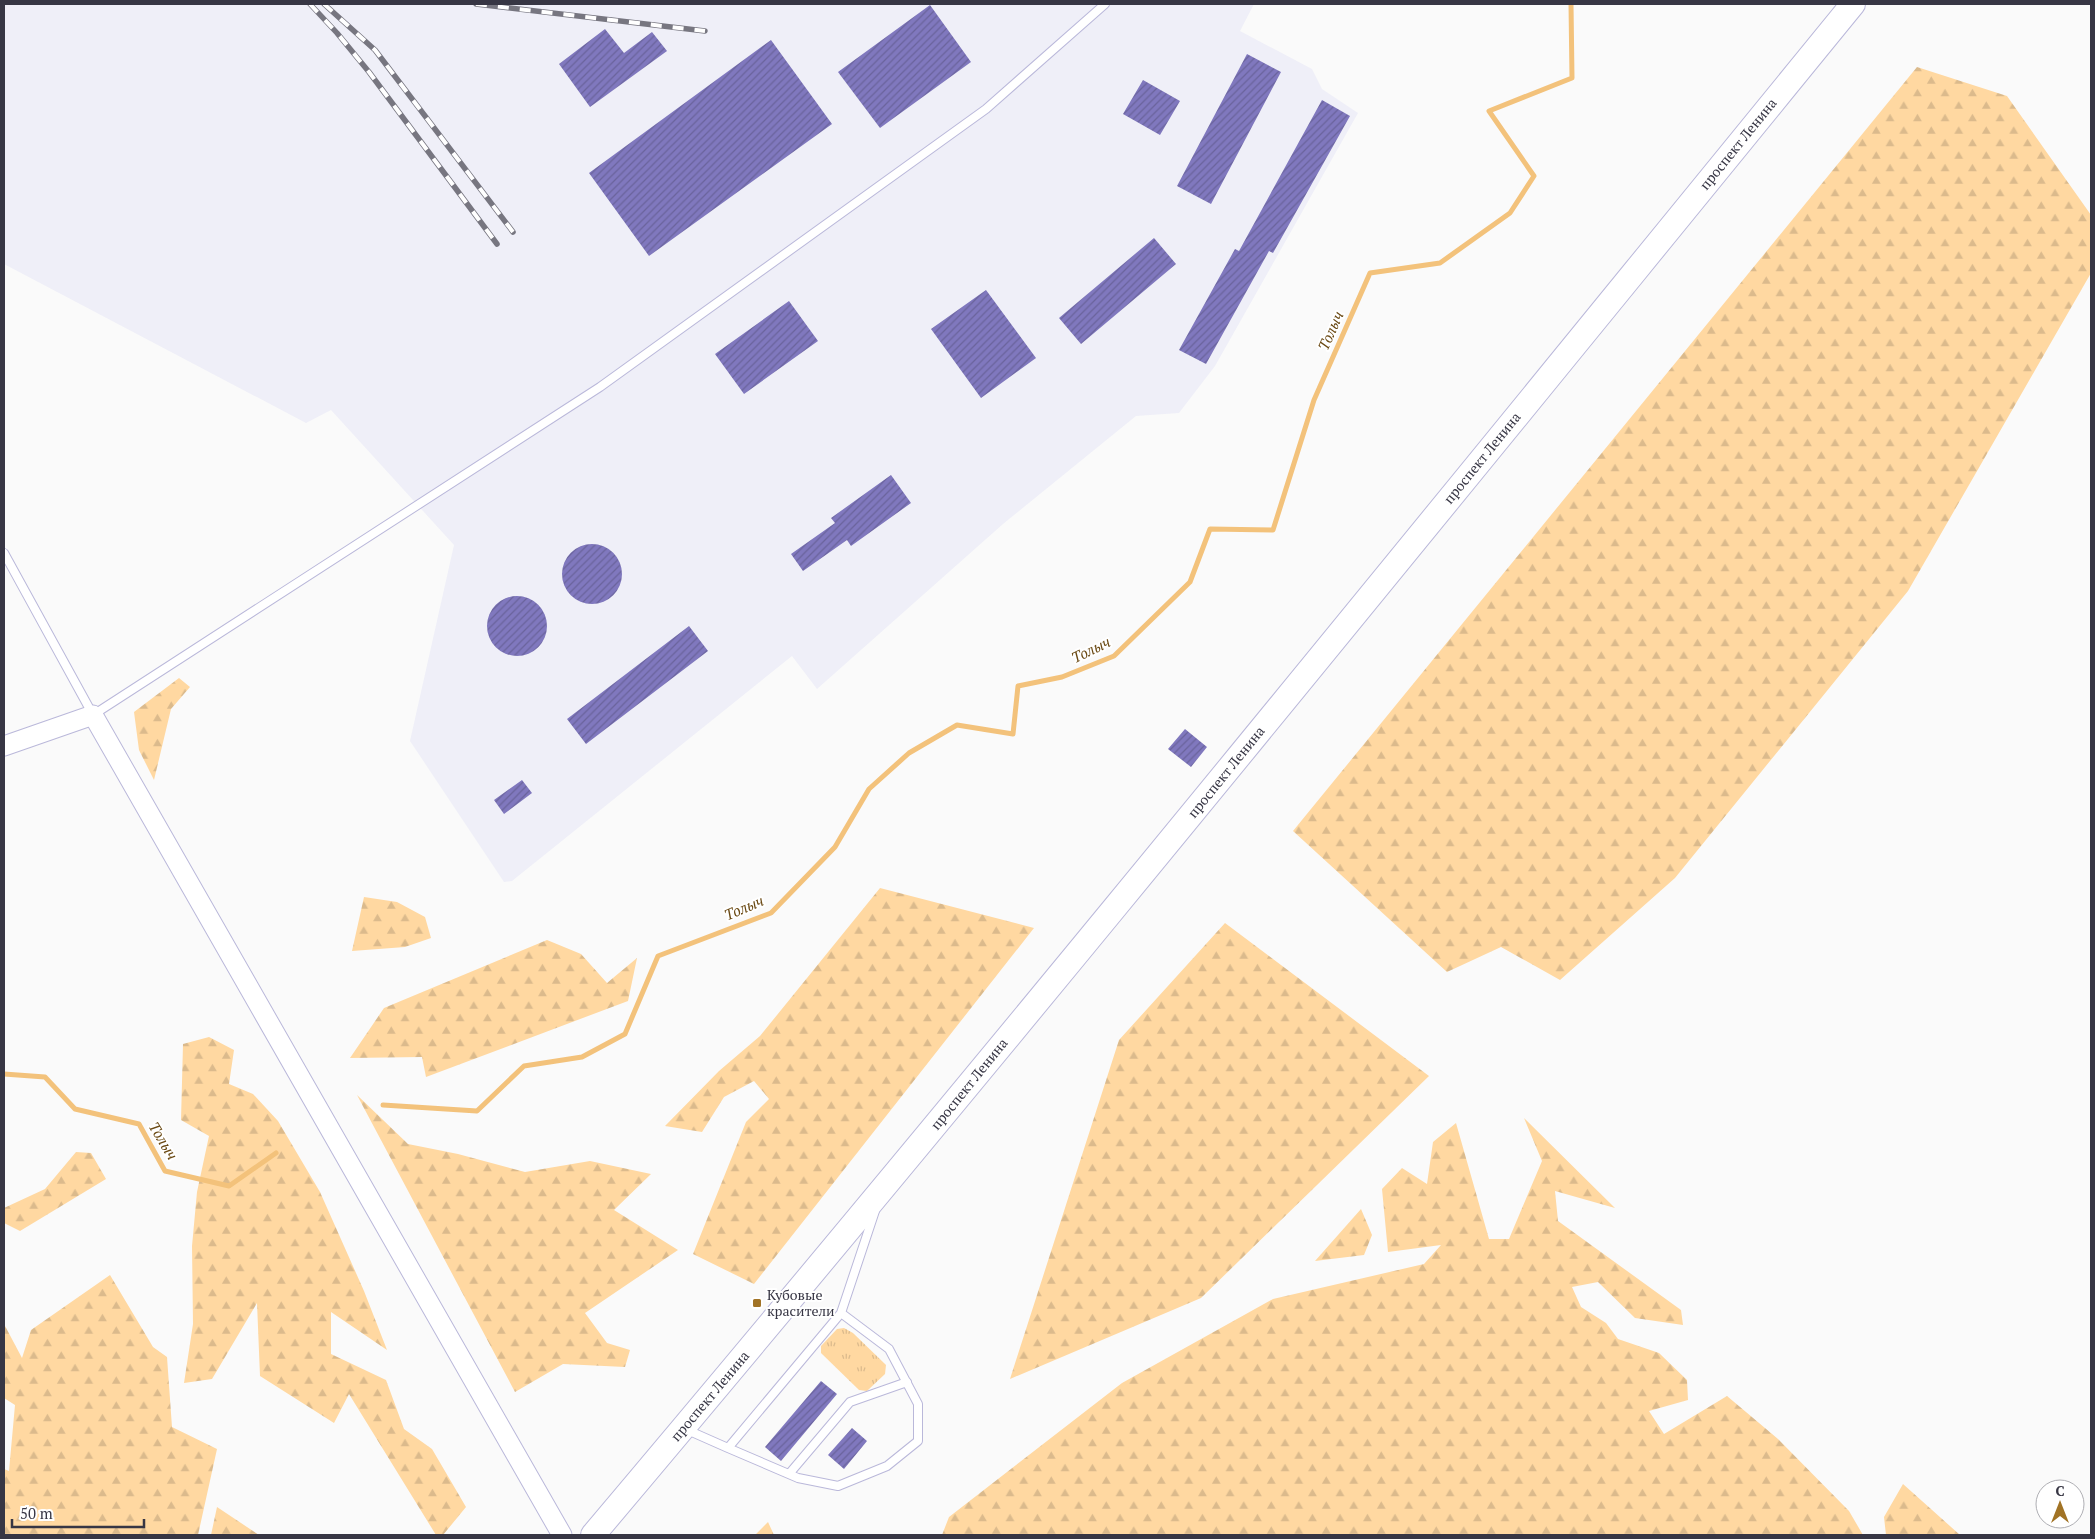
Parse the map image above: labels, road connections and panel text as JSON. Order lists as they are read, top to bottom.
{
  "streets": {
    "main road": ["проспект Ленина"]
  },
  "water": ["Толыч"],
  "places": {
    "transit": ["Кубовые красители"]
  },
  "scale_bar": "50 m",
  "north": "top"
}
